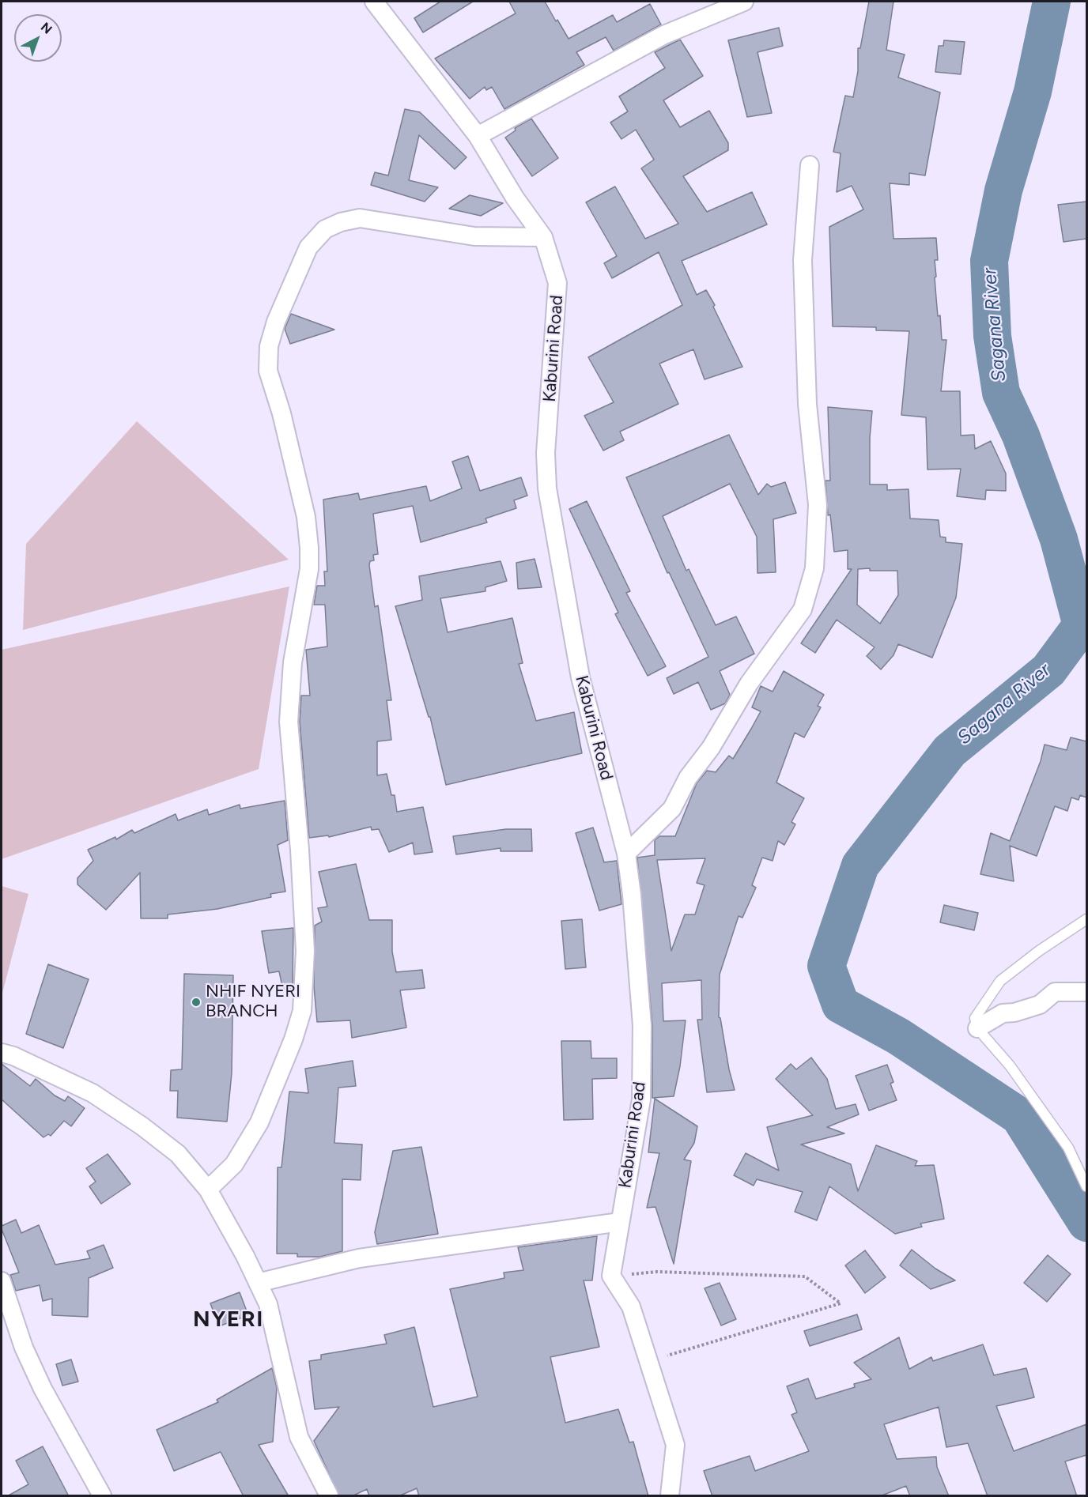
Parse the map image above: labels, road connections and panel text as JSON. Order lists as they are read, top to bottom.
{
  "streets": {
    "street": ["Kaburini Road"]
  },
  "districts": ["NYERI"],
  "water": ["Sagana River"],
  "places": ["NHIF NYERI BRANCH"],
  "north": "top right"
}
